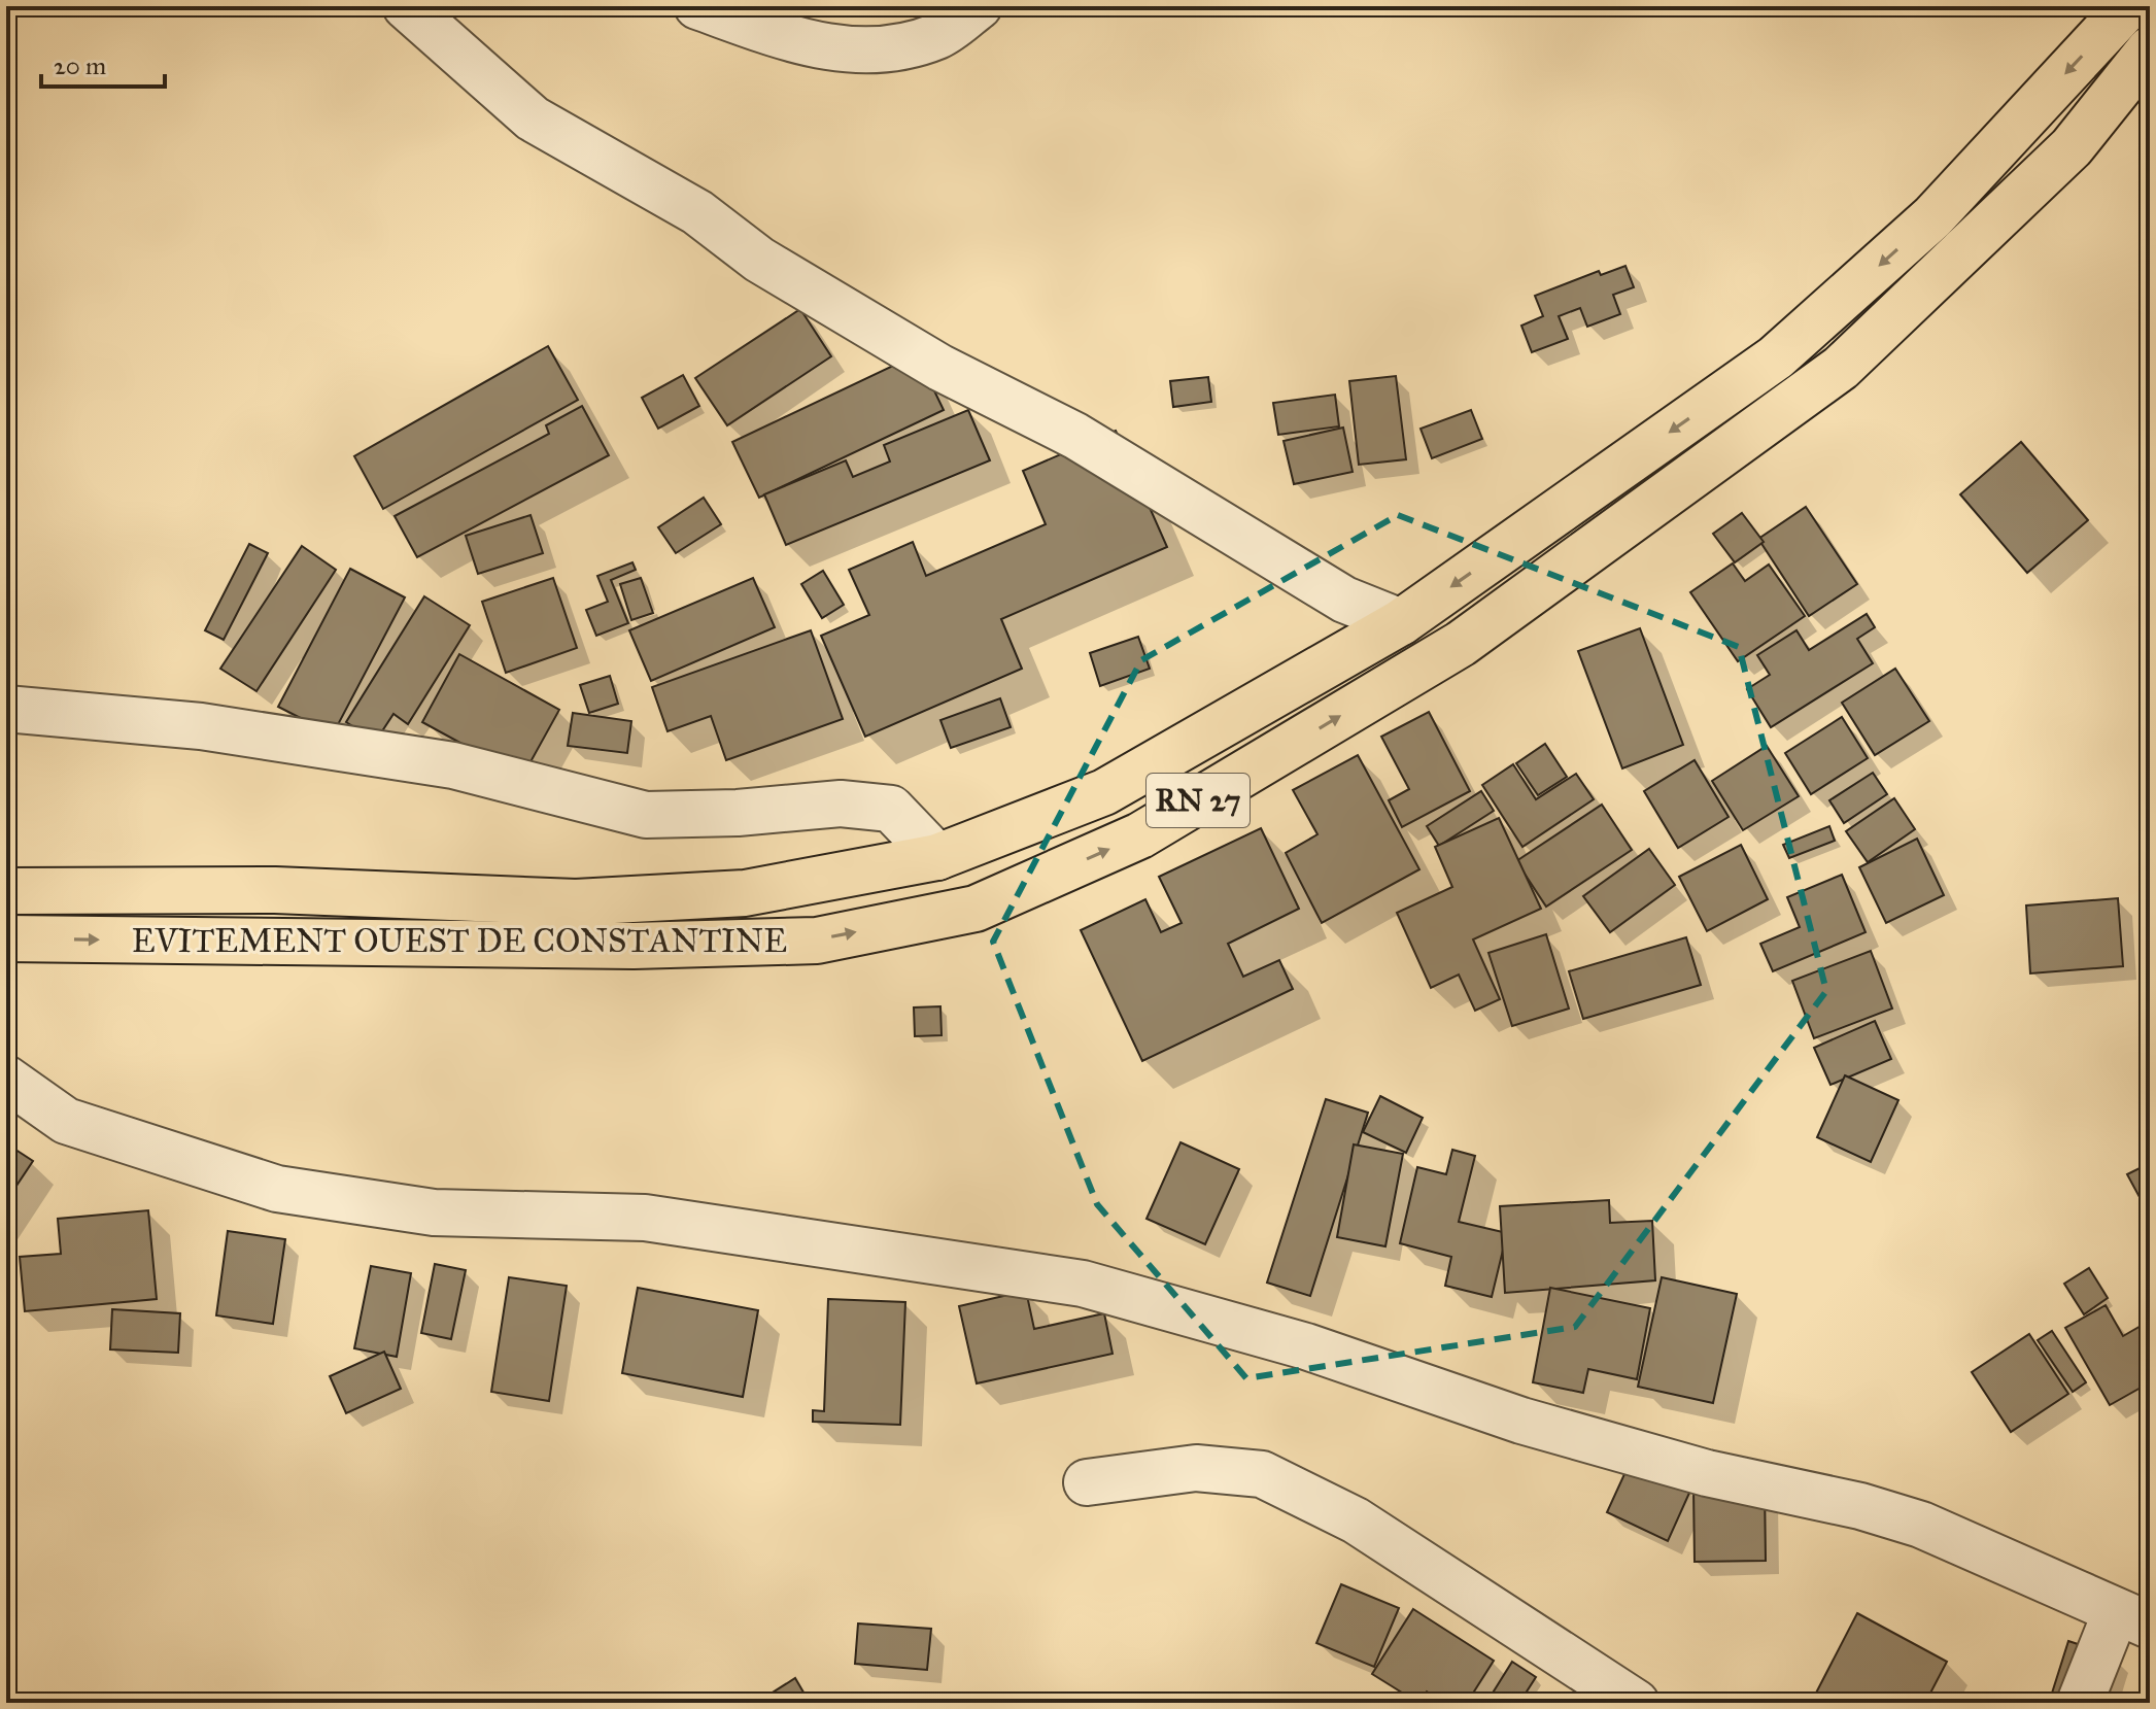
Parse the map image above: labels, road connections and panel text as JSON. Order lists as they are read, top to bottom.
{
  "streets": {
    "highway": ["RN 27", "EVITEMENT OUEST DE CONSTANTINE"]
  },
  "scale_bar": "20 m"
}
